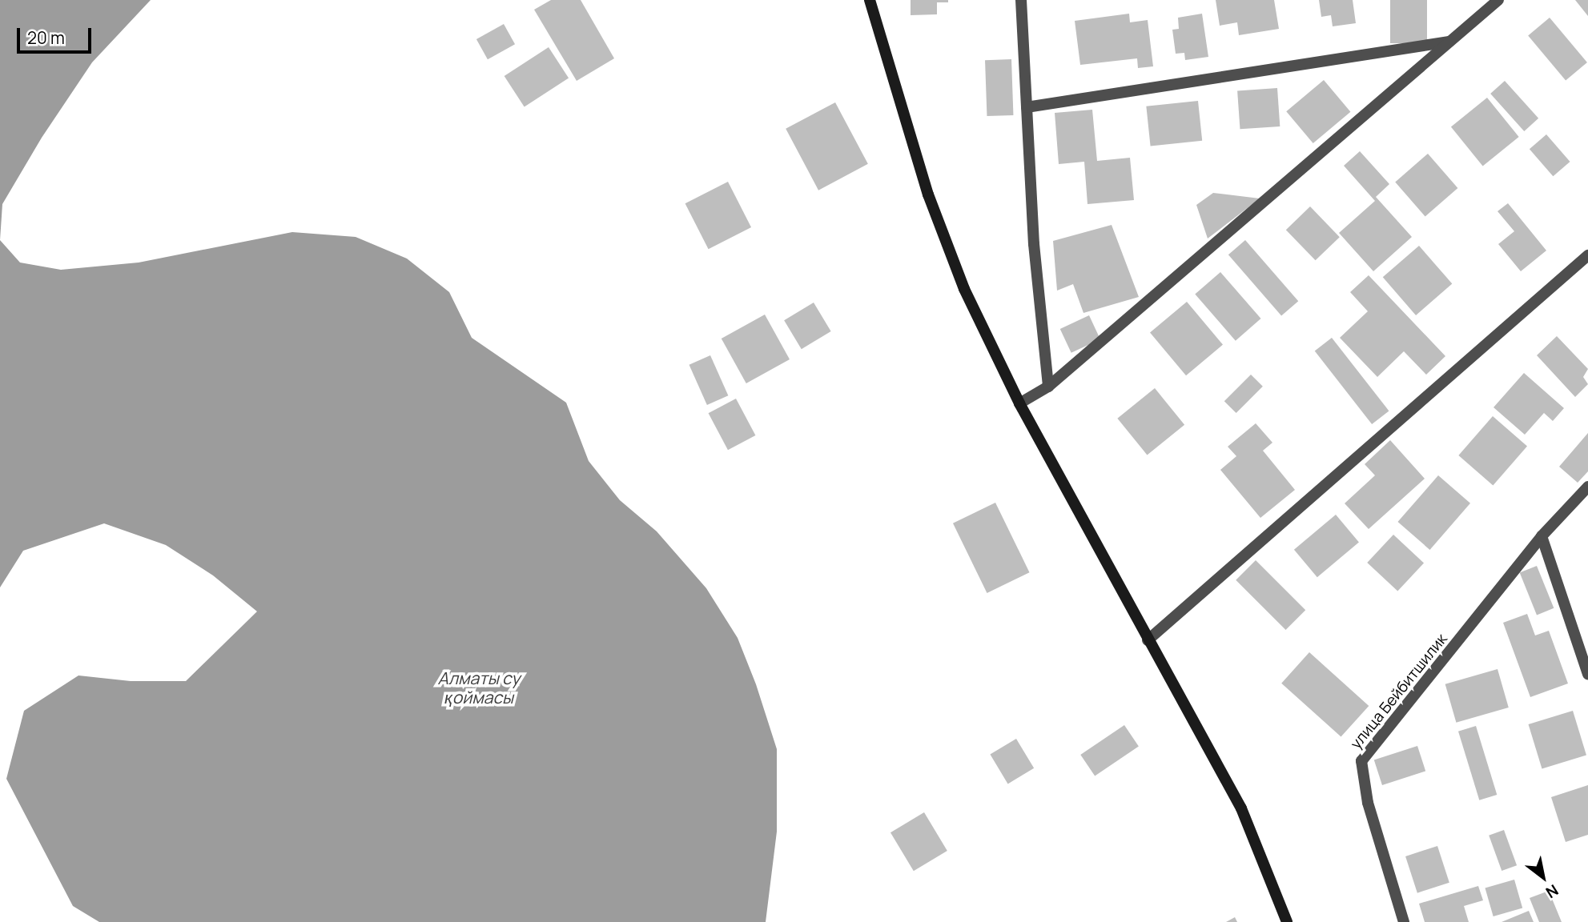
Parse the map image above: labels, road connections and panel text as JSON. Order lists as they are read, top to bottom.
{
  "streets": {
    "street": ["улица Бейбитшилик"]
  },
  "water": ["Алматы су қоймасы"],
  "scale_bar": "20 m",
  "north": "bottom right"
}
